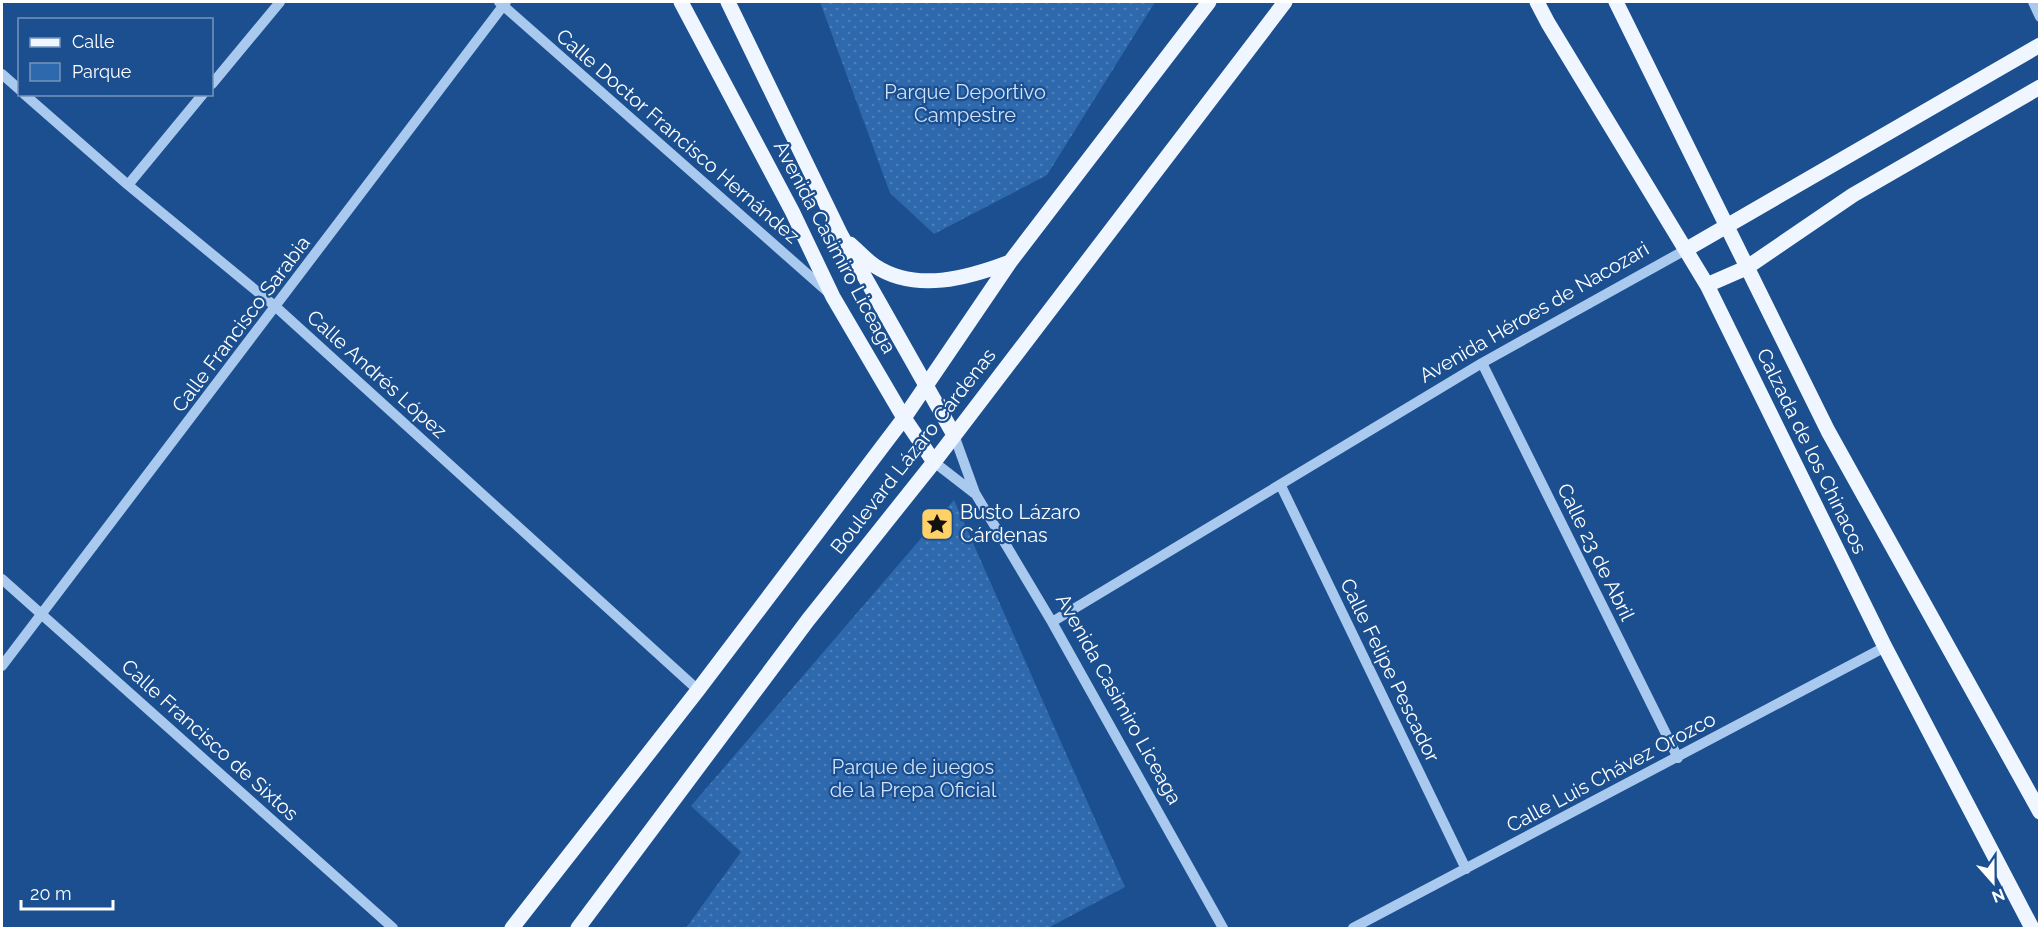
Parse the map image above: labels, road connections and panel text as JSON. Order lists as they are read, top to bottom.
{
  "streets": {
    "main road": [
      "Avenida Casimiro Liceaga",
      "Avenida Héroes de Nacozari",
      "Boulevard Lázaro Cárdenas",
      "Calzada de los Chinacos"
    ],
    "street": [
      "Calle Doctor Francisco Hernández",
      "Calle Francisco Sarabia",
      "Calle Andrés López",
      "Calle 23 de Abril",
      "Calle Felipe Pescador",
      "Calle Francisco de Sixtos",
      "Calle Luis Chávez Orozco"
    ]
  },
  "crossings": [
    ["Calle Doctor Francisco Hernández", "Avenida Casimiro Liceaga"],
    ["Calle Doctor Francisco Hernández", "Calle Francisco Sarabia"],
    ["Avenida Casimiro Liceaga", "Avenida Héroes de Nacozari"],
    ["Avenida Casimiro Liceaga", "Boulevard Lázaro Cárdenas"],
    ["Avenida Héroes de Nacozari", "Calzada de los Chinacos"],
    ["Avenida Héroes de Nacozari", "Calle 23 de Abril"],
    ["Avenida Héroes de Nacozari", "Calle Felipe Pescador"],
    ["Calle Francisco Sarabia", "Calle Andrés López"],
    ["Calle Francisco Sarabia", "Calle Francisco de Sixtos"],
    ["Calle Andrés López", "Boulevard Lázaro Cárdenas"],
    ["Calzada de los Chinacos", "Calle Luis Chávez Orozco"],
    ["Calle 23 de Abril", "Calle Luis Chávez Orozco"],
    ["Calle Felipe Pescador", "Calle Luis Chávez Orozco"]
  ],
  "parks": ["Parque Deportivo Campestre", "Parque de juegos de la Prepa Oficial"],
  "places": {
    "place": ["Busto Lázaro Cárdenas"]
  },
  "legend": ["Calle", "Parque"],
  "scale_bar": "20 m",
  "north": "bottom"
}
